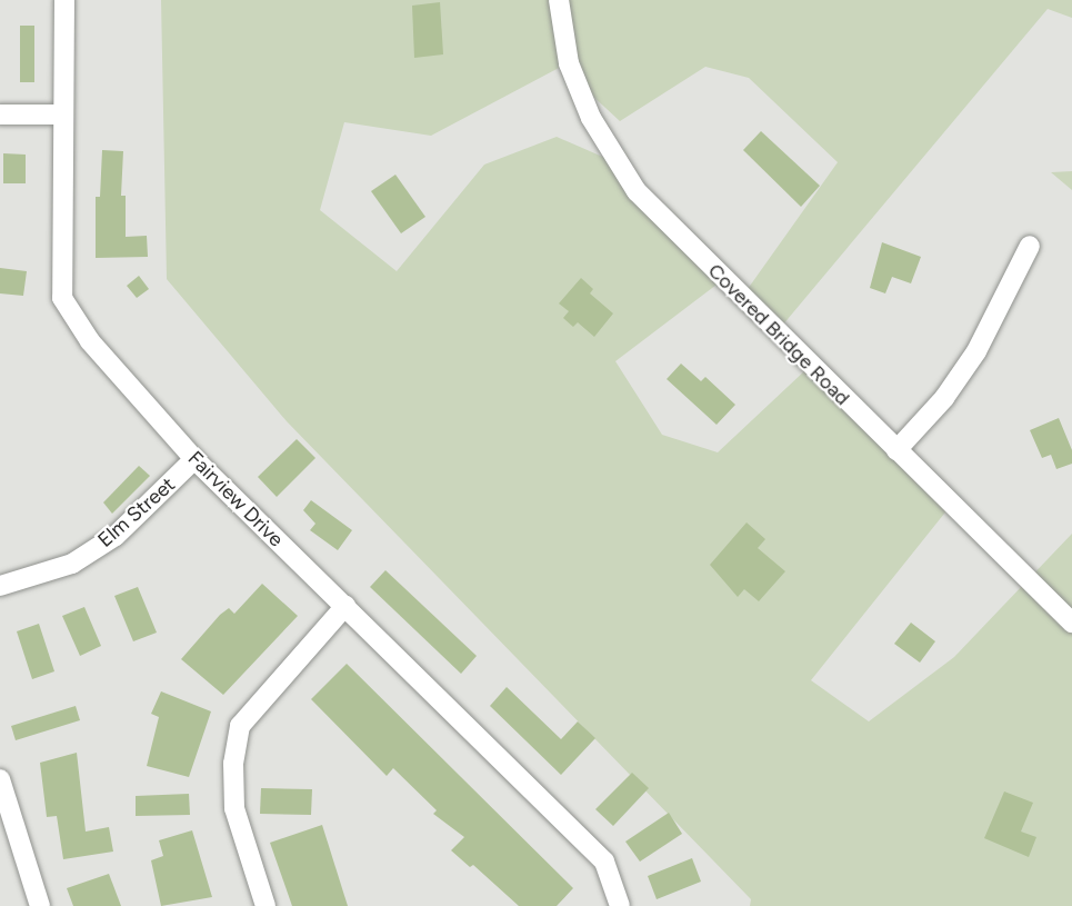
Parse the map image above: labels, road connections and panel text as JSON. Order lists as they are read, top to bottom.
{
  "streets": {
    "street": ["Covered Bridge Road", "Fairview Drive", "Elm Street"]
  },
  "crossings": [
    ["Fairview Drive", "Elm Street"]
  ]
}
